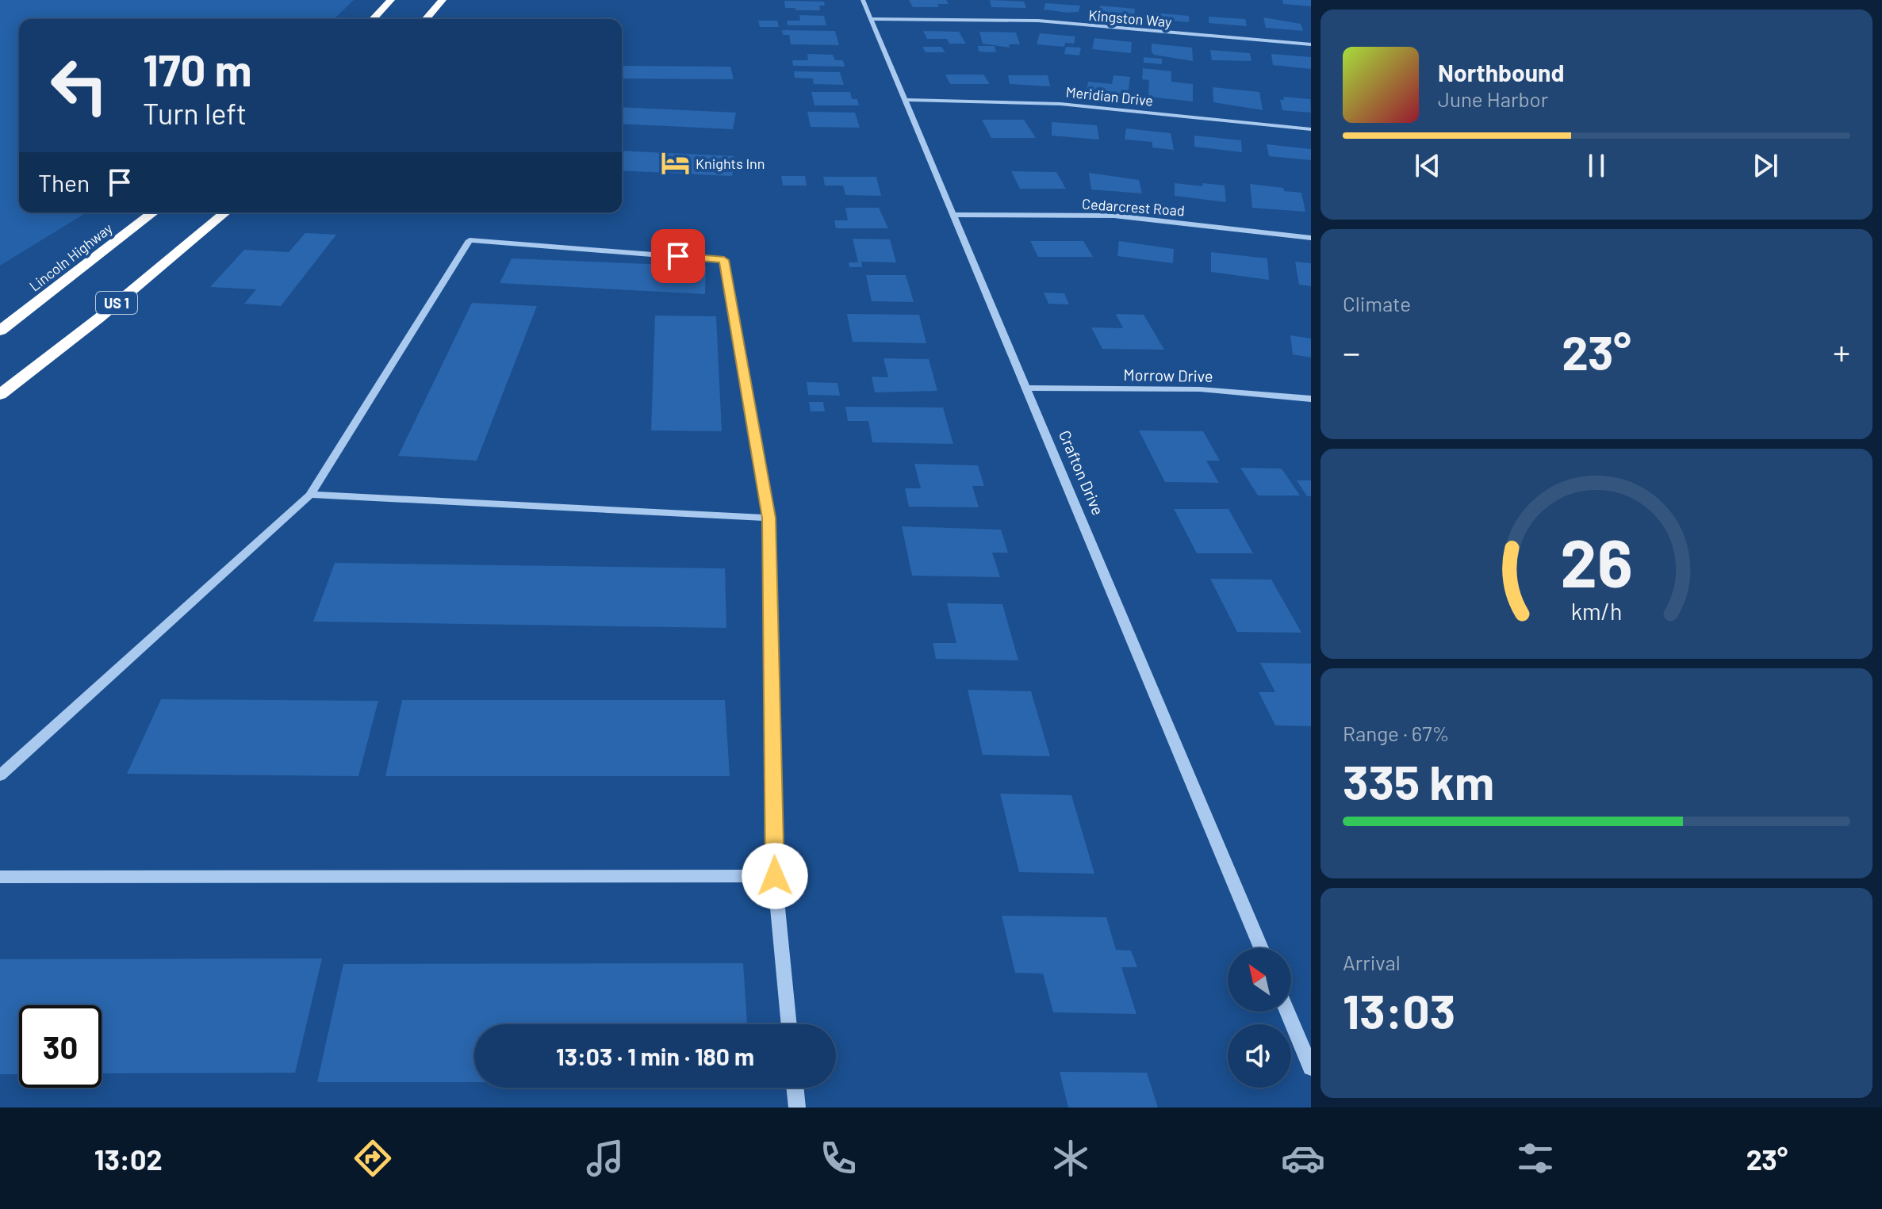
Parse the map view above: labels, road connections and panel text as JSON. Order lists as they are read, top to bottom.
{
  "streets": {
    "highway": ["Lincoln Highway", "US 1"],
    "street": [
      "Kingston Way",
      "Meridian Drive",
      "Cedarcrest Road",
      "Morrow Drive",
      "Crafton Drive"
    ]
  },
  "crossings": [
    ["Kingston Way", "Crafton Drive"],
    ["Meridian Drive", "Crafton Drive"],
    ["Cedarcrest Road", "Crafton Drive"],
    ["Morrow Drive", "Crafton Drive"]
  ],
  "places": {
    "hotel": ["Knights Inn"]
  },
  "north": "top left",
  "page": {
    "turn": ["170 m", "Turn left"],
    "song": ["Northbound", "June Harbor"],
    "then": "Then",
    "tile": [
      "Climate",
      ["Range · 67%", "335 km"],
      ["Arrival", "13:03"]
    ],
    "heat": ["−", "23°", "+"],
    "limit": "30",
    "trip": "13:03 · 1 min · 180 m",
    "tabs": ["13:02", "23°"],
    "gauge": ["26", "km/h"]
  }
}
